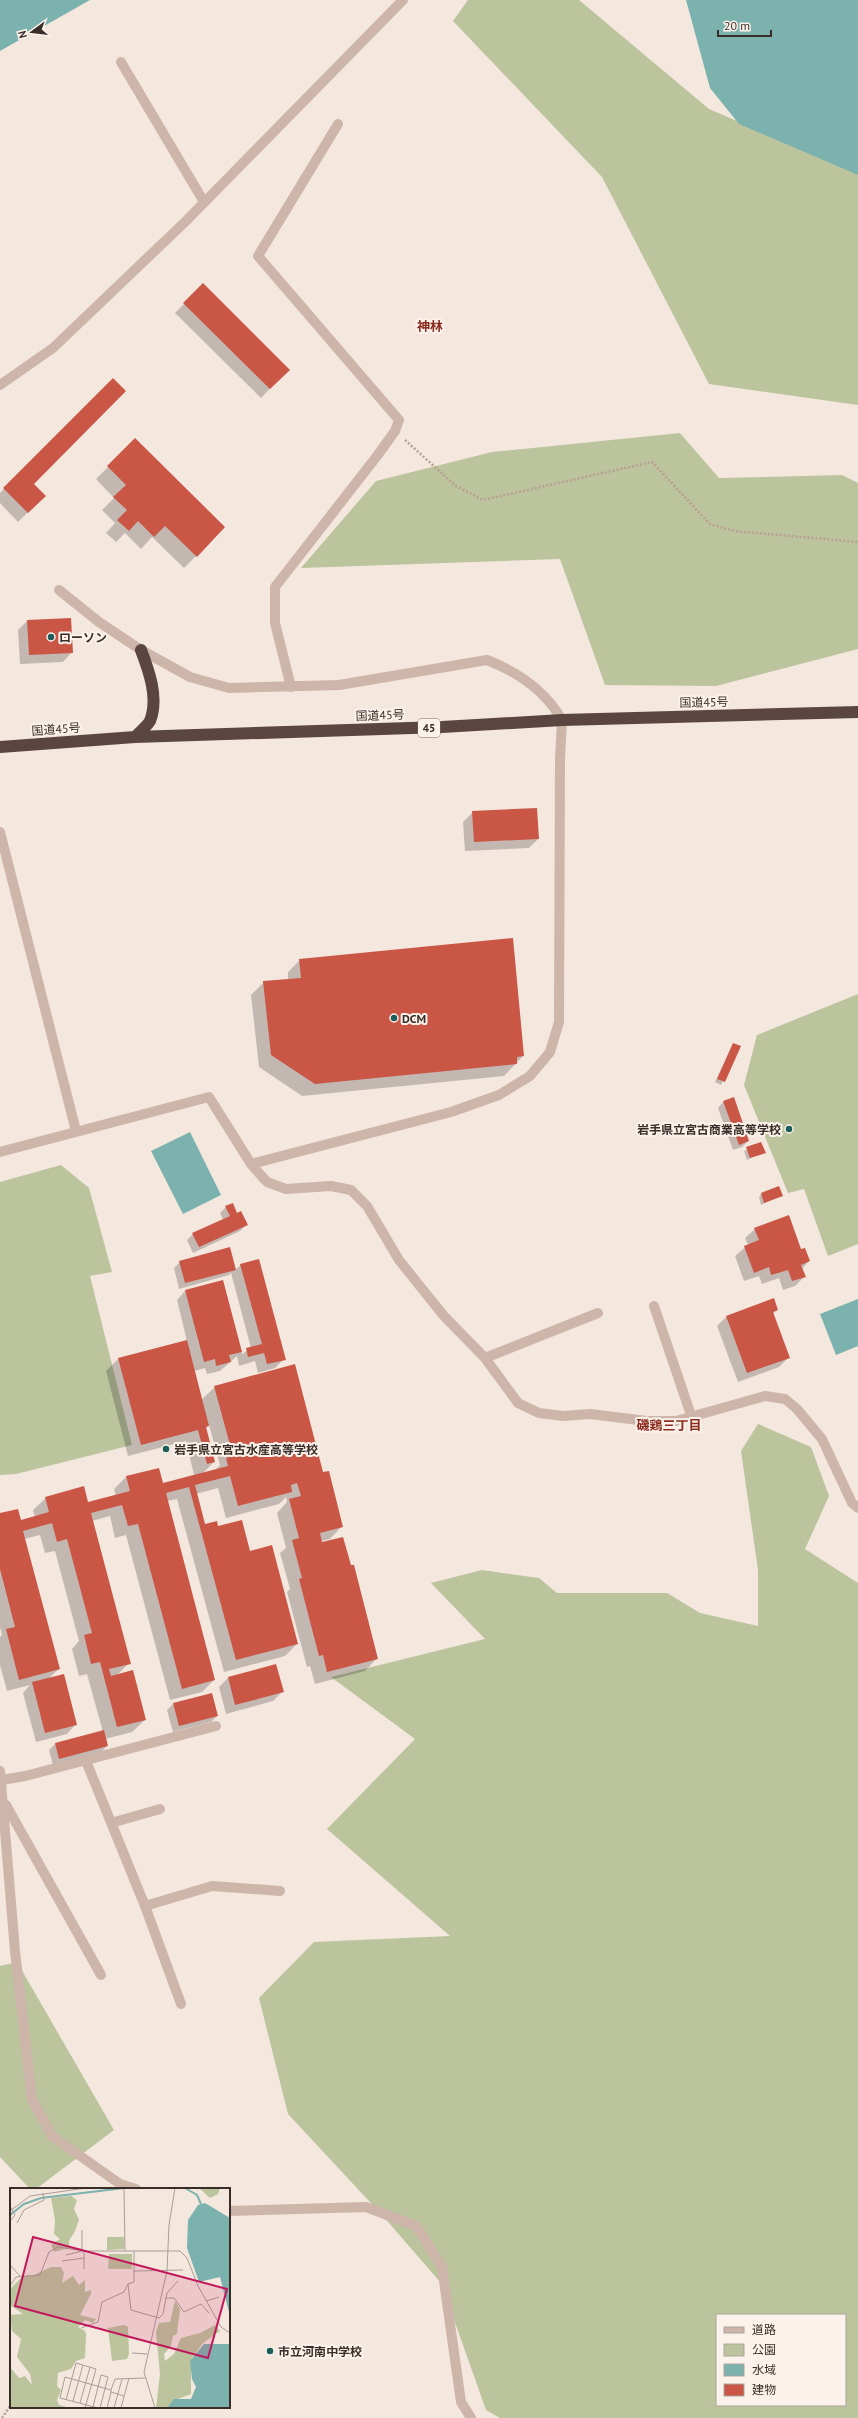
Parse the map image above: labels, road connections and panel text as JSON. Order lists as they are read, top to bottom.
{
  "streets": {
    "highway": ["国道45号", "45"]
  },
  "districts": ["神林", "磯鶏三丁目"],
  "places": [
    "ローソン",
    "DCM",
    "岩手県立宮古商業高等学校",
    "岩手県立宮古水産高等学校",
    "市立河南中学校"
  ],
  "legend": [
    "道路",
    "公園",
    "水域",
    "建物"
  ],
  "scale_bar": "20 m",
  "north": "left"
}
